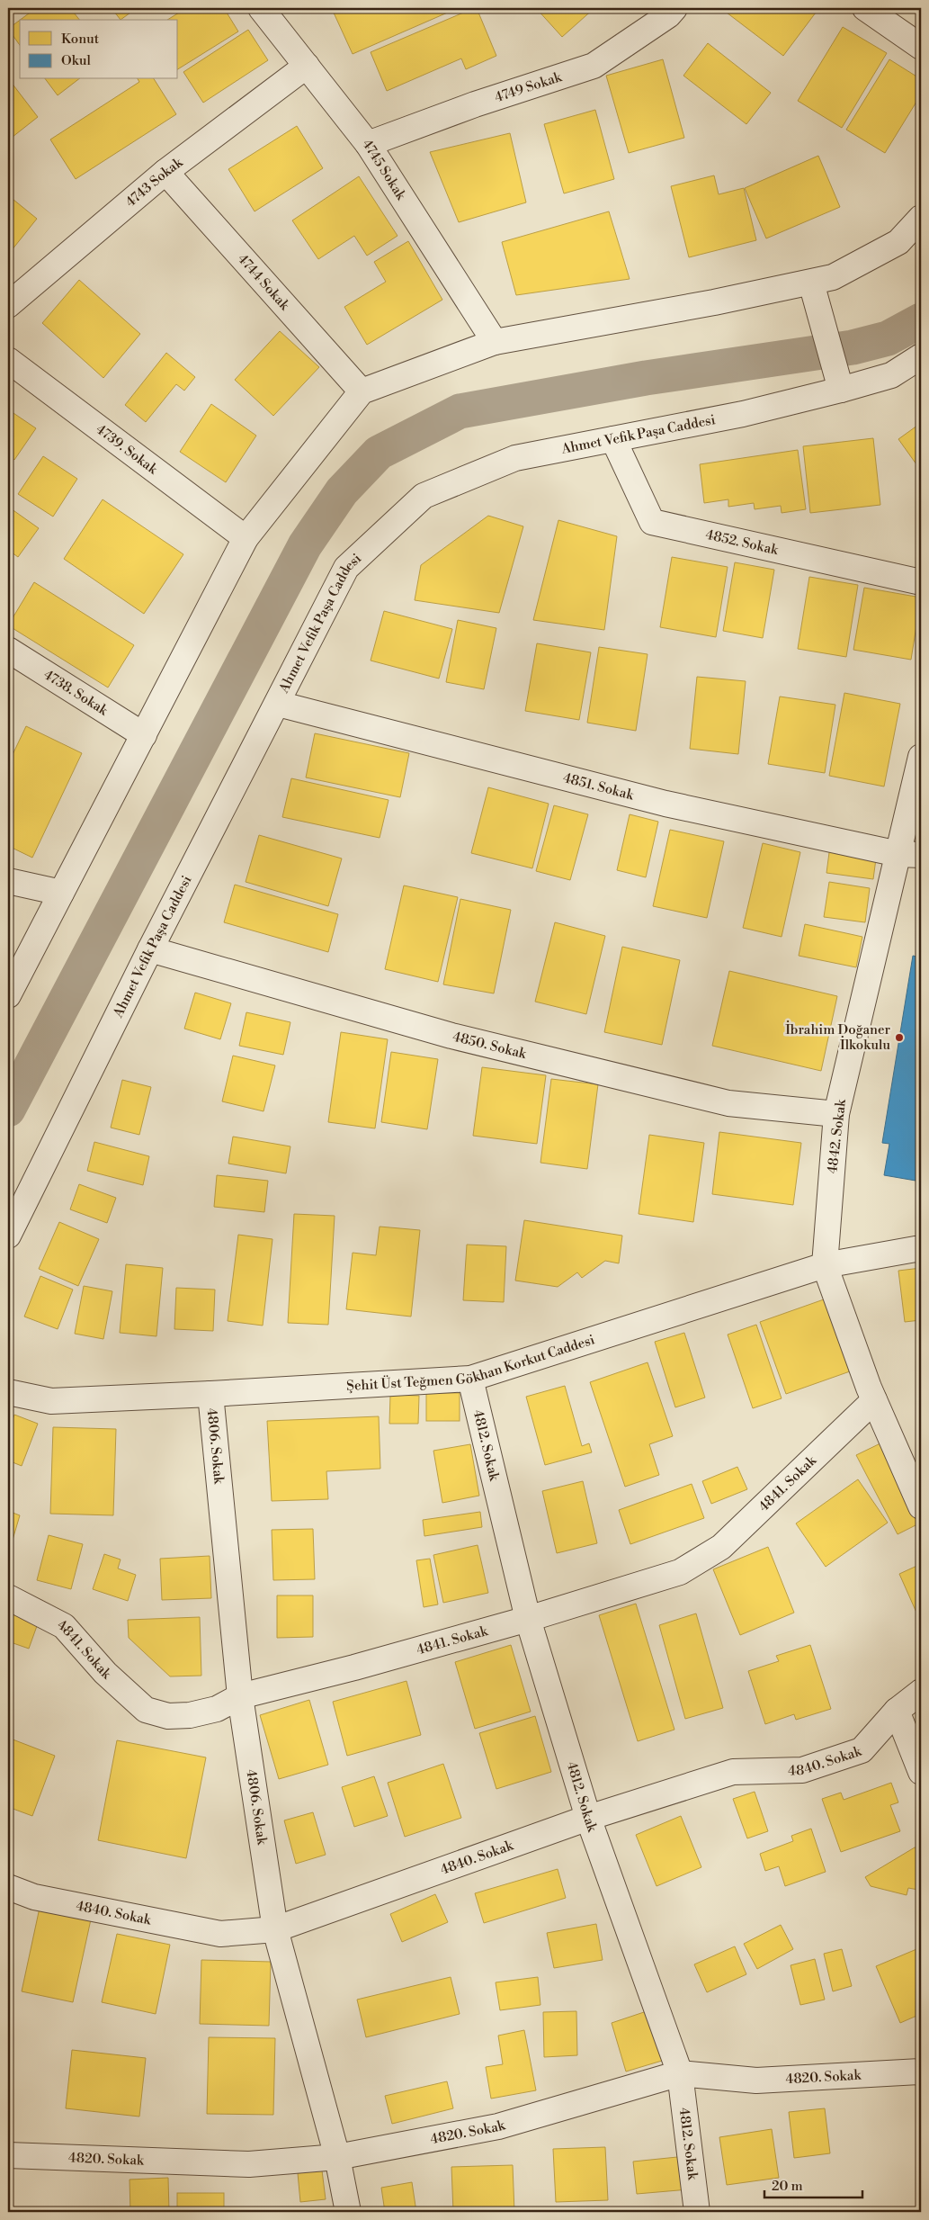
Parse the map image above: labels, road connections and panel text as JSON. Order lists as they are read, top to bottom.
{
  "streets": {
    "street": [
      "4749 Sokak",
      "4745 Sokak",
      "4743 Sokak",
      "4744 Sokak",
      "Ahmet Vefik Paşa Caddesi",
      "4739. Sokak",
      "4852. Sokak",
      "4738. Sokak",
      "4851. Sokak",
      "4850. Sokak",
      "4842. Sokak",
      "Şehit Üst Teğmen Gökhan Korkut Caddesi",
      "4806. Sokak",
      "4812. Sokak",
      "4841. Sokak",
      "4840. Sokak",
      "4820. Sokak"
    ]
  },
  "crossings": [
    ["4749 Sokak", "4745 Sokak"],
    ["4745 Sokak", "4743 Sokak"],
    ["4743 Sokak", "4744 Sokak"],
    ["Ahmet Vefik Paşa Caddesi", "4852. Sokak"],
    ["Ahmet Vefik Paşa Caddesi", "4851. Sokak"],
    ["Ahmet Vefik Paşa Caddesi", "4850. Sokak"],
    ["4851. Sokak", "4842. Sokak"],
    ["4850. Sokak", "4842. Sokak"],
    ["4842. Sokak", "Şehit Üst Teğmen Gökhan Korkut Caddesi"],
    ["4842. Sokak", "4841. Sokak"],
    ["Şehit Üst Teğmen Gökhan Korkut Caddesi", "4806. Sokak"],
    ["Şehit Üst Teğmen Gökhan Korkut Caddesi", "4812. Sokak"],
    ["4806. Sokak", "4841. Sokak"],
    ["4806. Sokak", "4840. Sokak"],
    ["4806. Sokak", "4820. Sokak"],
    ["4812. Sokak", "4841. Sokak"],
    ["4812. Sokak", "4840. Sokak"],
    ["4812. Sokak", "4820. Sokak"]
  ],
  "places": ["İbrahim Doğaner İlkokulu"],
  "legend": ["Konut", "Okul"],
  "scale_bar": "20 m"
}
